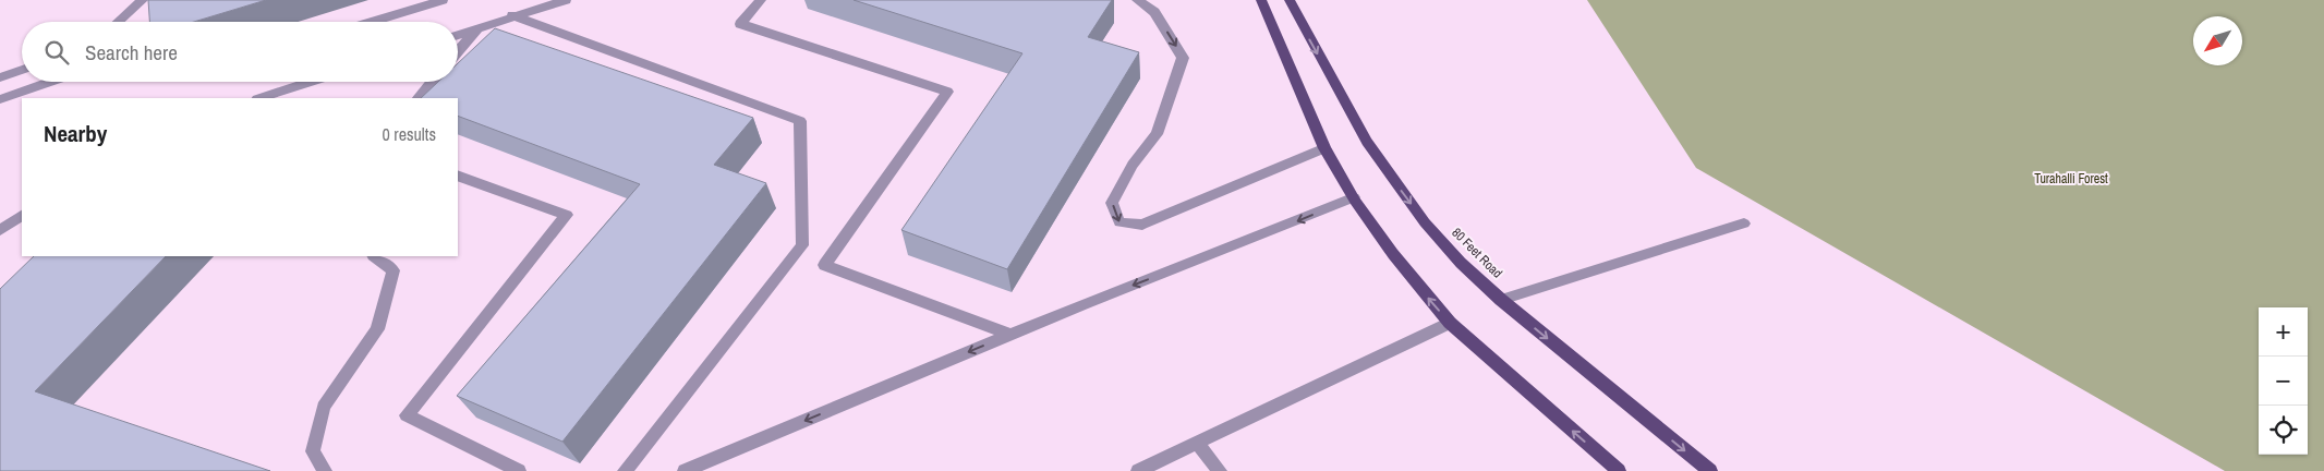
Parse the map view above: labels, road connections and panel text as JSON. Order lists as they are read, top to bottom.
{
  "streets": {
    "main road": ["80 Feet Road"]
  },
  "parks": ["Turahalli Forest"],
  "north": "bottom left",
  "page": {
    "search": "Search here",
    "heading": ["Nearby", "0 results"],
    "map_buttons": ["+", "−"]
  }
}
